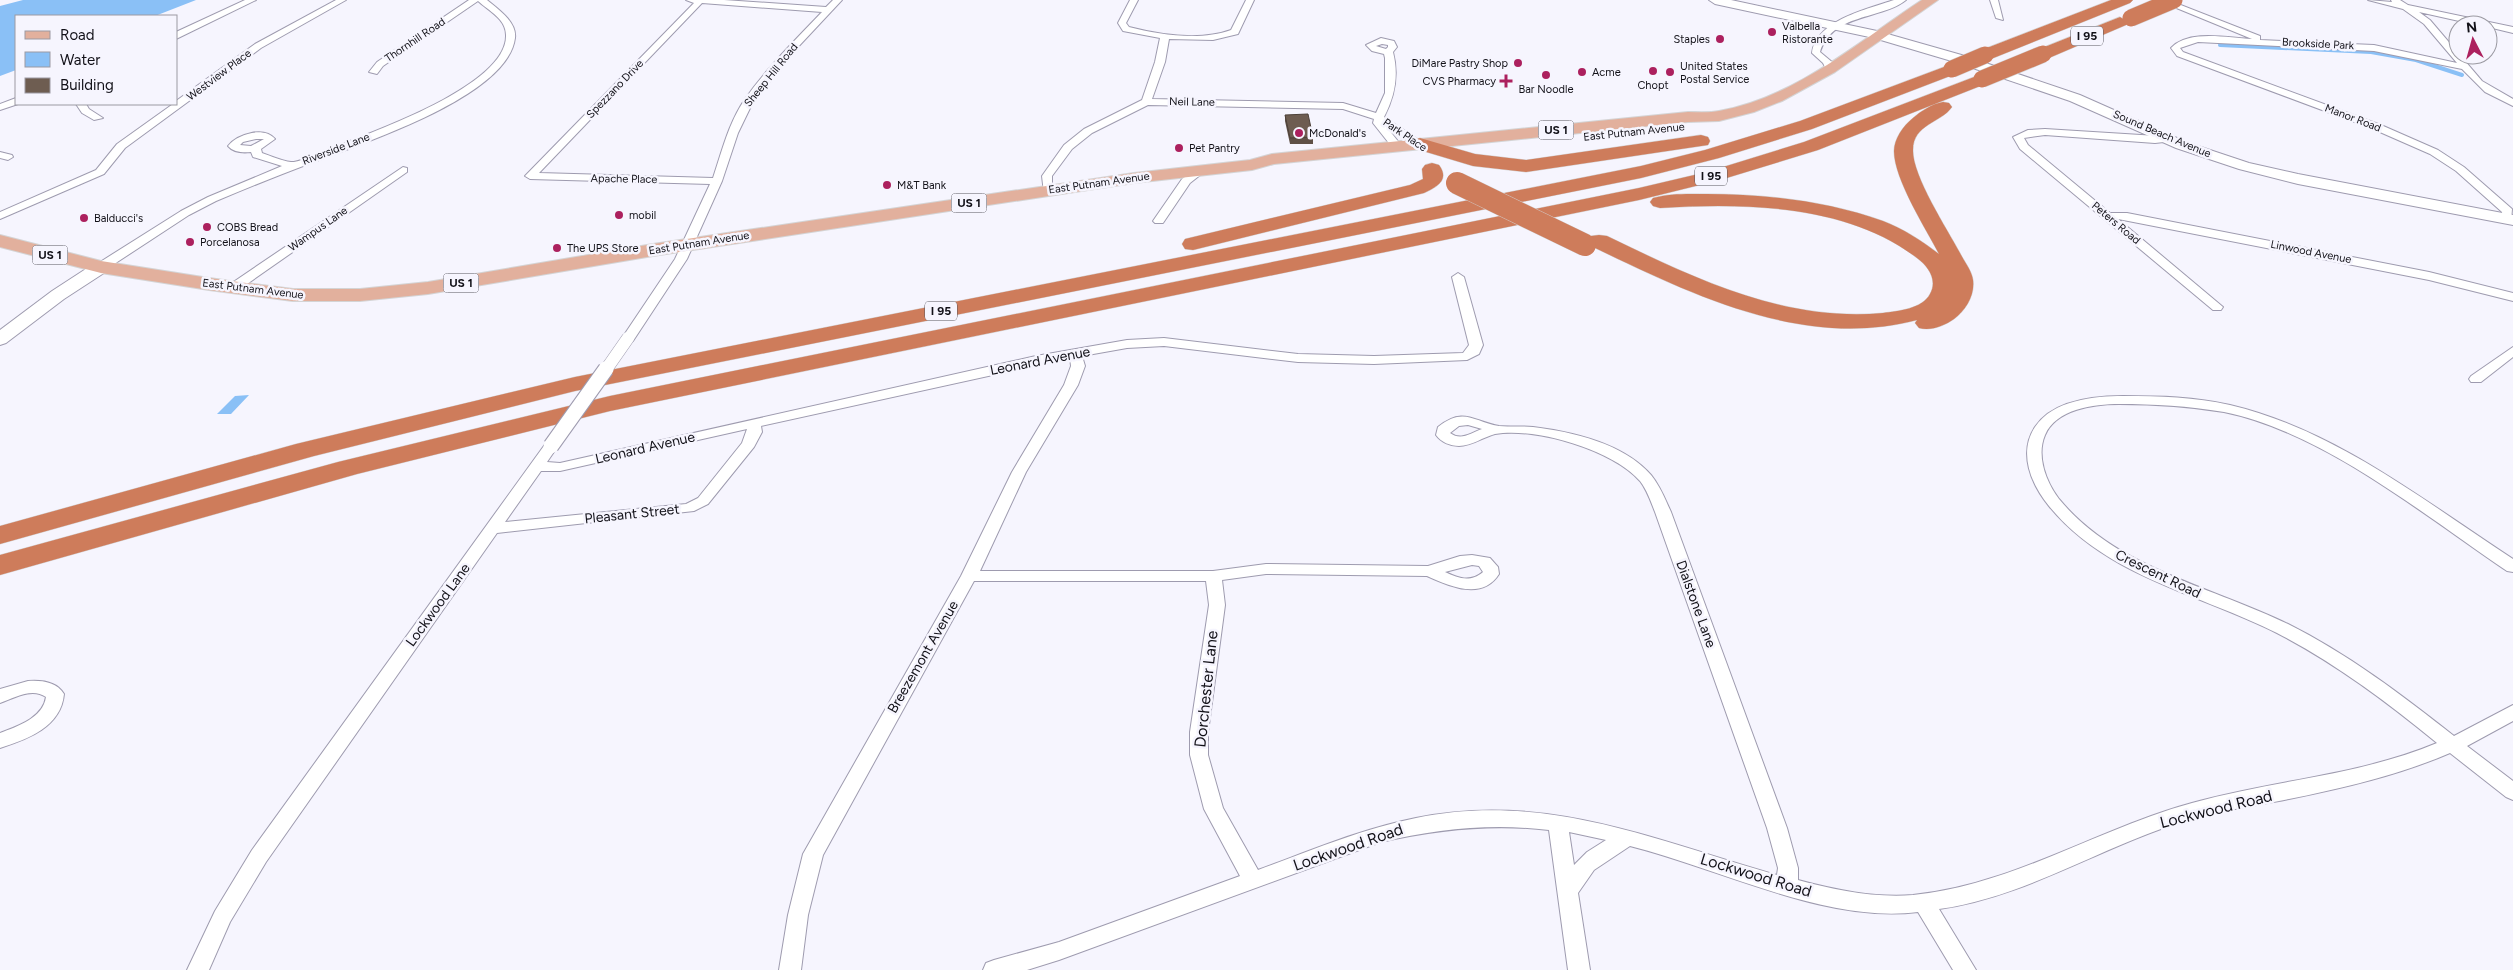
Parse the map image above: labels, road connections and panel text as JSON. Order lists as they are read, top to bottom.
{
  "streets": {
    "highway": ["I 95"],
    "main road": ["US 1", "East Putnam Avenue"],
    "street": [
      "Thornhill Road",
      "Brookside Park",
      "Westview Place",
      "Sheep Hill Road",
      "Spezzano Drive",
      "Neil Lane",
      "Manor Road",
      "Sound Beach Avenue",
      "Park Place",
      "Riverside Lane",
      "Apache Place",
      "Peters Road",
      "Wampus Lane",
      "Linwood Avenue",
      "Leonard Avenue",
      "Pleasant Street",
      "Crescent Road",
      "Dialstone Lane",
      "Lockwood Lane",
      "Breezemont Avenue",
      "Dorchester Lane",
      "Lockwood Road"
    ]
  },
  "crossings": [
    ["Thornhill Road", "Riverside Lane"],
    ["Brookside Park", "Manor Road"],
    ["Sheep Hill Road", "East Putnam Avenue"],
    ["Sheep Hill Road", "Apache Place"],
    ["Sheep Hill Road", "Lockwood Lane"],
    ["Spezzano Drive", "Apache Place"],
    ["Neil Lane", "East Putnam Avenue"],
    ["Neil Lane", "Park Place"],
    ["Manor Road", "Sound Beach Avenue"],
    ["East Putnam Avenue", "Sound Beach Avenue"],
    ["East Putnam Avenue", "Park Place"],
    ["East Putnam Avenue", "Riverside Lane"],
    ["East Putnam Avenue", "Wampus Lane"],
    ["East Putnam Avenue", "Lockwood Lane"],
    ["Sound Beach Avenue", "Peters Road"],
    ["Peters Road", "Linwood Avenue"],
    ["Leonard Avenue", "Pleasant Street"],
    ["Leonard Avenue", "Lockwood Lane"],
    ["Leonard Avenue", "Breezemont Avenue"],
    ["Pleasant Street", "Lockwood Lane"],
    ["Crescent Road", "Lockwood Road"],
    ["Dialstone Lane", "Lockwood Road"],
    ["Dorchester Lane", "Lockwood Road"]
  ],
  "places": {
    "other": [
      "Valbella Ristorante",
      "Staples",
      "DiMare Pastry Shop",
      "Chopt",
      "Acme",
      "United States Postal Service",
      "Bar Noodle",
      "McDonald's",
      "Pet Pantry",
      "M&T Bank",
      "mobil",
      "Balducci's",
      "COBS Bread",
      "Porcelanosa",
      "The UPS Store"
    ],
    "health": ["CVS Pharmacy"]
  },
  "legend": ["Road", "Water", "Building"],
  "north": "top"
}
